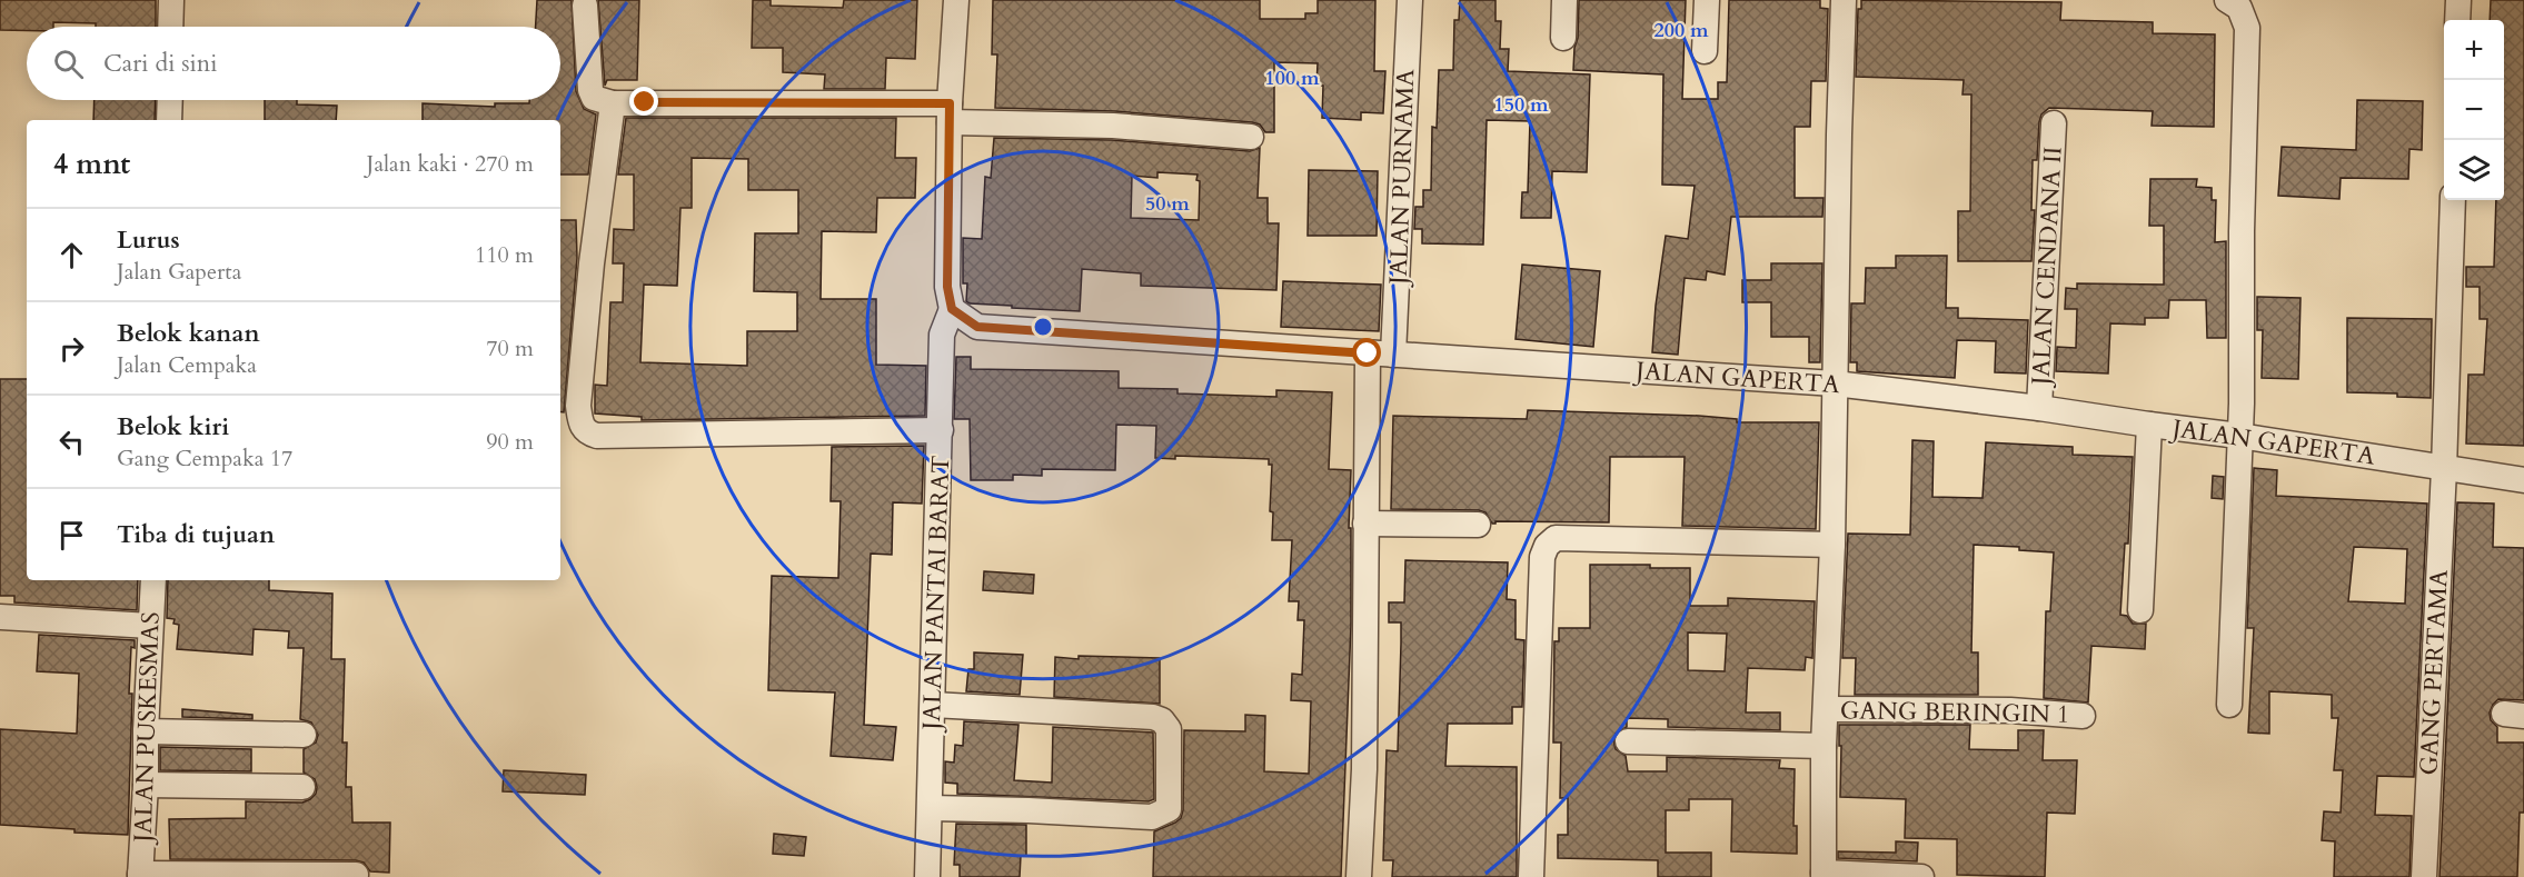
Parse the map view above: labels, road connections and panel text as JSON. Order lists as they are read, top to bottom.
{
  "streets": {
    "street": [
      "JALAN PURNAMA",
      "JALAN CENDANA II",
      "JALAN GAPERTA",
      "JALAN PANTAI BARAT",
      "GANG PERTAMA",
      "GANG BERINGIN 1",
      "JALAN PUSKESMAS"
    ]
  },
  "crossings": [
    ["JALAN PURNAMA", "JALAN GAPERTA"],
    ["JALAN CENDANA II", "JALAN GAPERTA"],
    ["JALAN GAPERTA", "JALAN PANTAI BARAT"],
    ["JALAN GAPERTA", "GANG PERTAMA"]
  ],
  "page": {
    "map_buttons": ["+", "−"],
    "search": "Cari di sini",
    "heading": ["4 mnt", "Jalan kaki · 270 m"],
    "list": [
      ["Lurus", "Jalan Gaperta", "110 m"],
      ["Belok kanan", "Jalan Cempaka", "70 m"],
      ["Belok kiri", "Gang Cempaka 17", "90 m"],
      "Tiba di tujuan"
    ]
  },
  "rings": [
    "200 m",
    "100 m",
    "150 m",
    "50 m"
  ]
}
